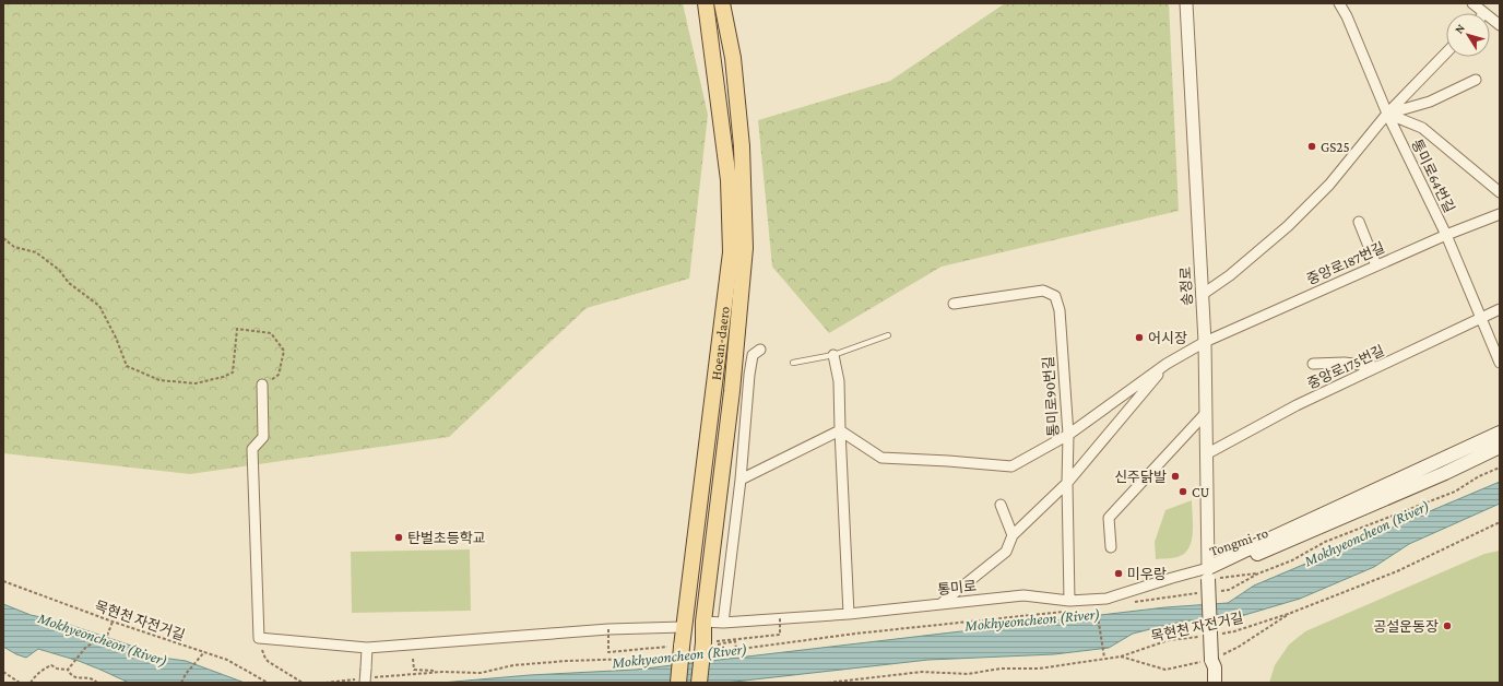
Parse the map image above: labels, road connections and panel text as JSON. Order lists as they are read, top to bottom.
{
  "streets": {
    "main road": ["Hoean-daero", "Tongmi-ro"],
    "street": [
      "통미로64번길",
      "중앙로187번길",
      "송정로",
      "중앙로175번길",
      "통미로90번길",
      "통미로"
    ],
    "path": ["목현천 자전거길"]
  },
  "crossings": [
    ["통미로64번길", "중앙로187번길"],
    ["통미로64번길", "중앙로175번길"],
    ["중앙로187번길", "송정로"],
    ["송정로", "중앙로175번길"],
    ["송정로", "Tongmi-ro"],
    ["송정로", "통미로"],
    ["Hoean-daero", "통미로"],
    ["통미로90번길", "통미로"],
    ["Tongmi-ro", "통미로"]
  ],
  "water": ["Mokhyeoncheon (River)"],
  "places": [
    "GS25",
    "어시장",
    "신주닭발",
    "CU",
    "탄벌초등학교",
    "미우랑",
    "공설운동장"
  ],
  "north": "top left"
}
